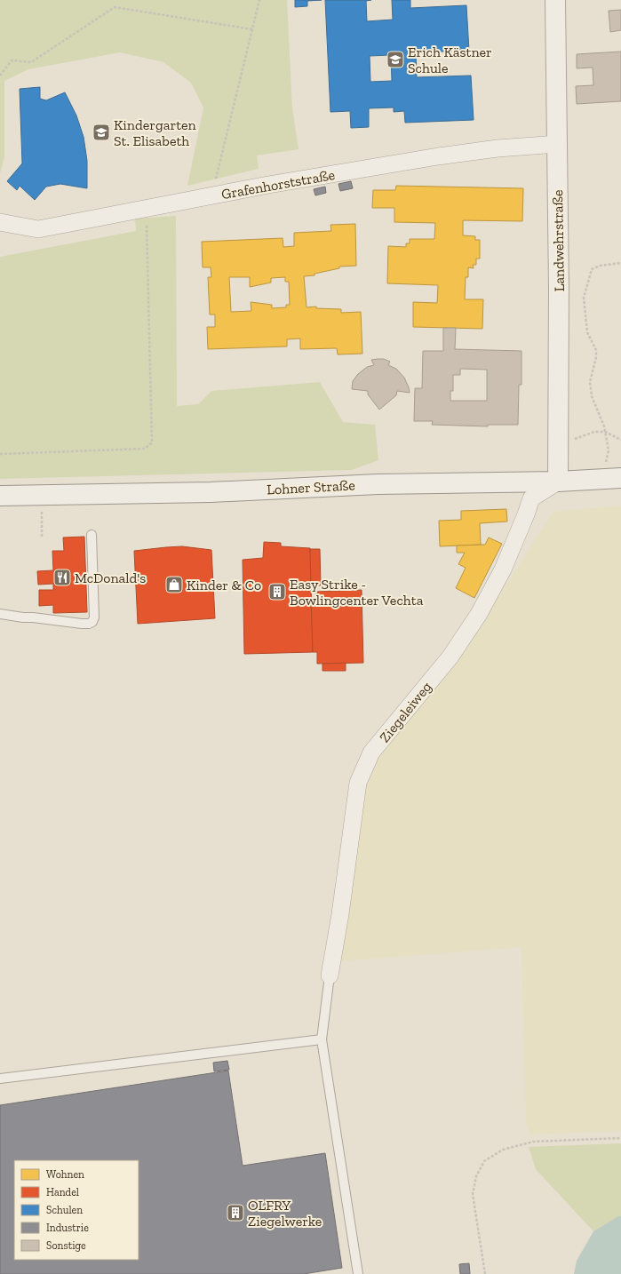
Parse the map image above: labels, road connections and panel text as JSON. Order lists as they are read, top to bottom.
{
  "streets": {
    "main road": ["Landwehrstraße", "Lohner Straße"],
    "street": ["Grafenhorststraße", "Ziegeleiweg"]
  },
  "crossings": [
    ["Grafenhorststraße", "Landwehrstraße"],
    ["Landwehrstraße", "Lohner Straße"],
    ["Landwehrstraße", "Ziegeleiweg"],
    ["Lohner Straße", "Ziegeleiweg"]
  ],
  "places": {
    "school or university": ["Erich Kästner Schule", "Kindergarten St. Elisabeth"],
    "restaurant": ["McDonald's"],
    "shop": ["Kinder & Co"],
    "building": ["Easy Strike - Bowlingcenter Vechta", "OLFRY Ziegelwerke"]
  },
  "legend": [
    "Wohnen",
    "Handel",
    "Schulen",
    "Industrie",
    "Sonstige"
  ]
}
